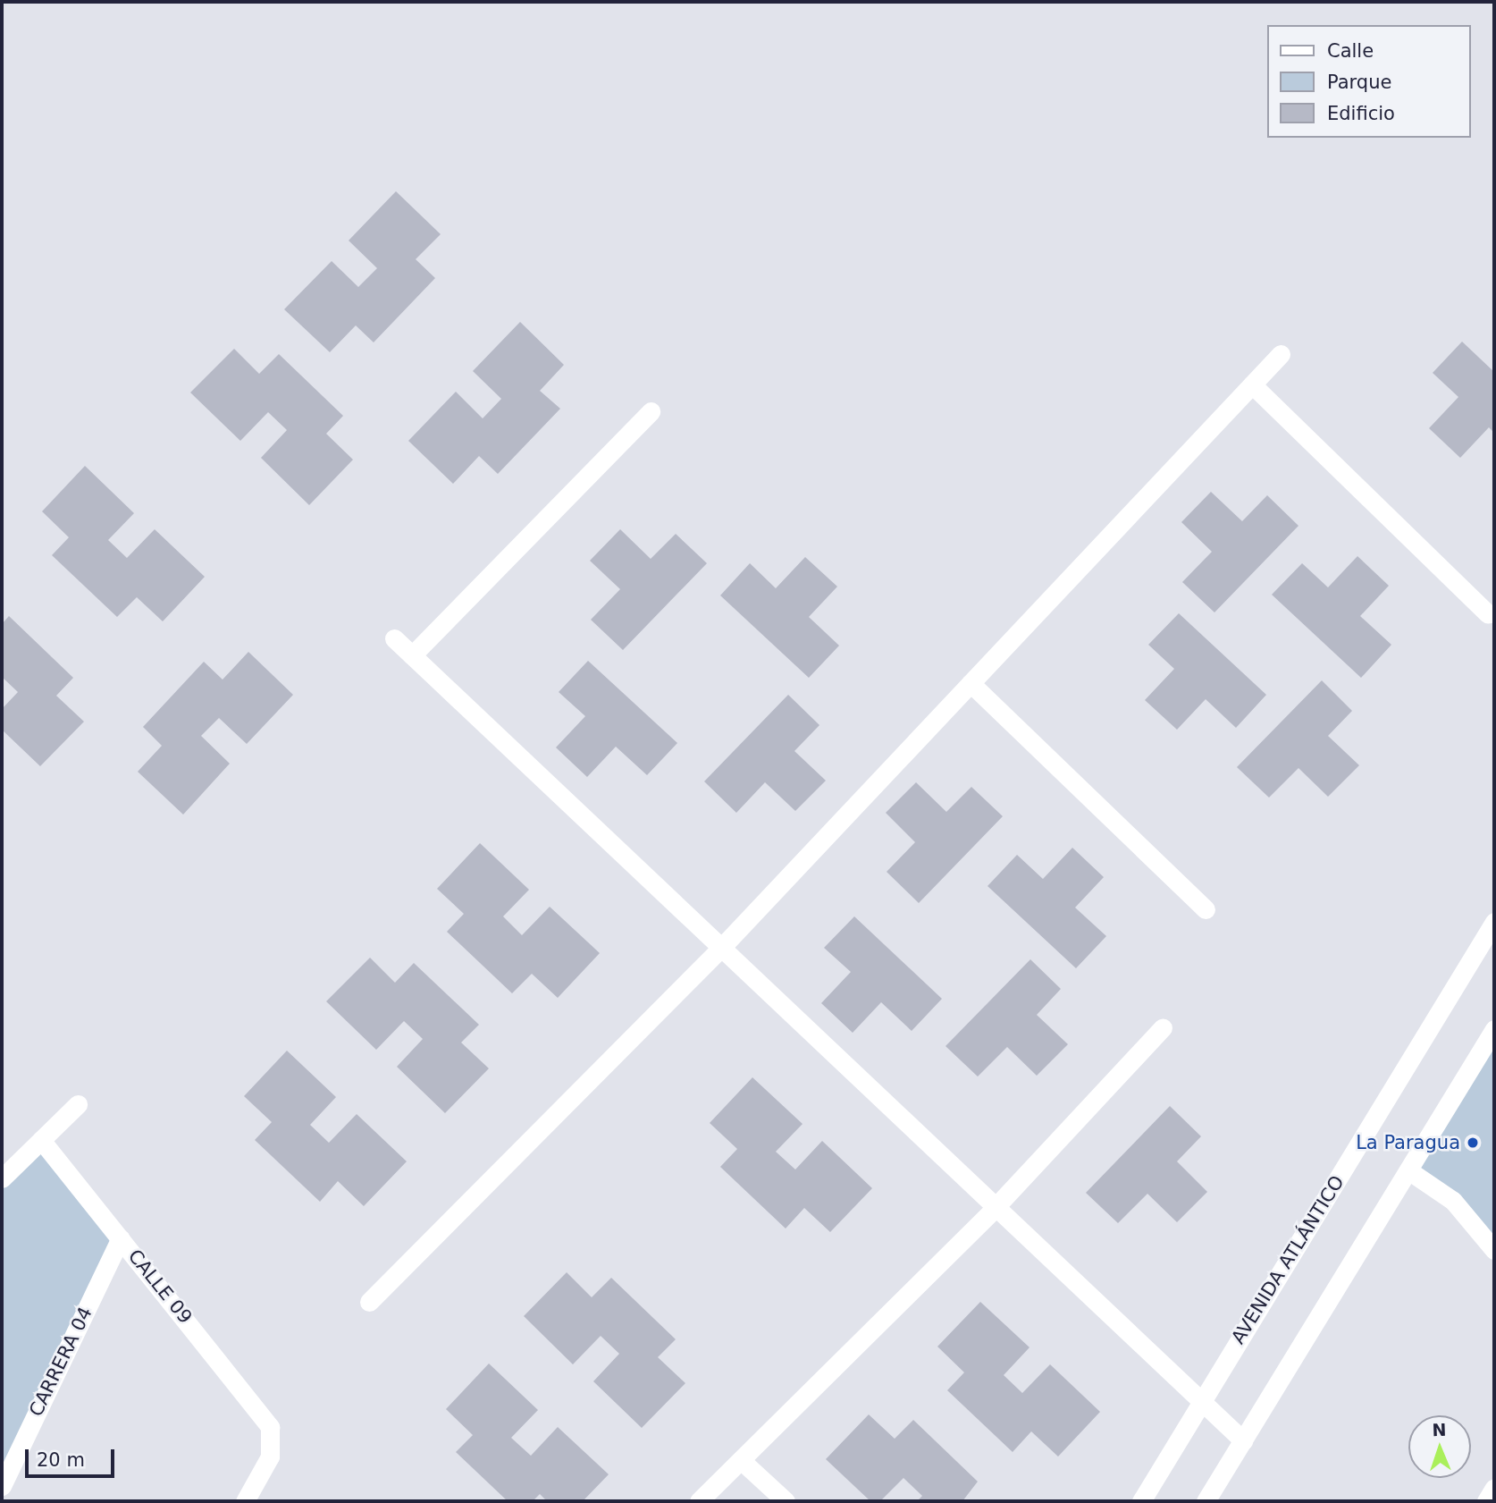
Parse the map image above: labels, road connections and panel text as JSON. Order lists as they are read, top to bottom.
{
  "streets": {
    "street": ["AVENIDA ATLÁNTICO", "CALLE 09", "CARRERA 04"]
  },
  "crossings": [
    ["CALLE 09", "CARRERA 04"]
  ],
  "places": ["La Paragua"],
  "legend": ["Calle", "Parque", "Edificio"],
  "scale_bar": "20 m",
  "north": "top"
}
